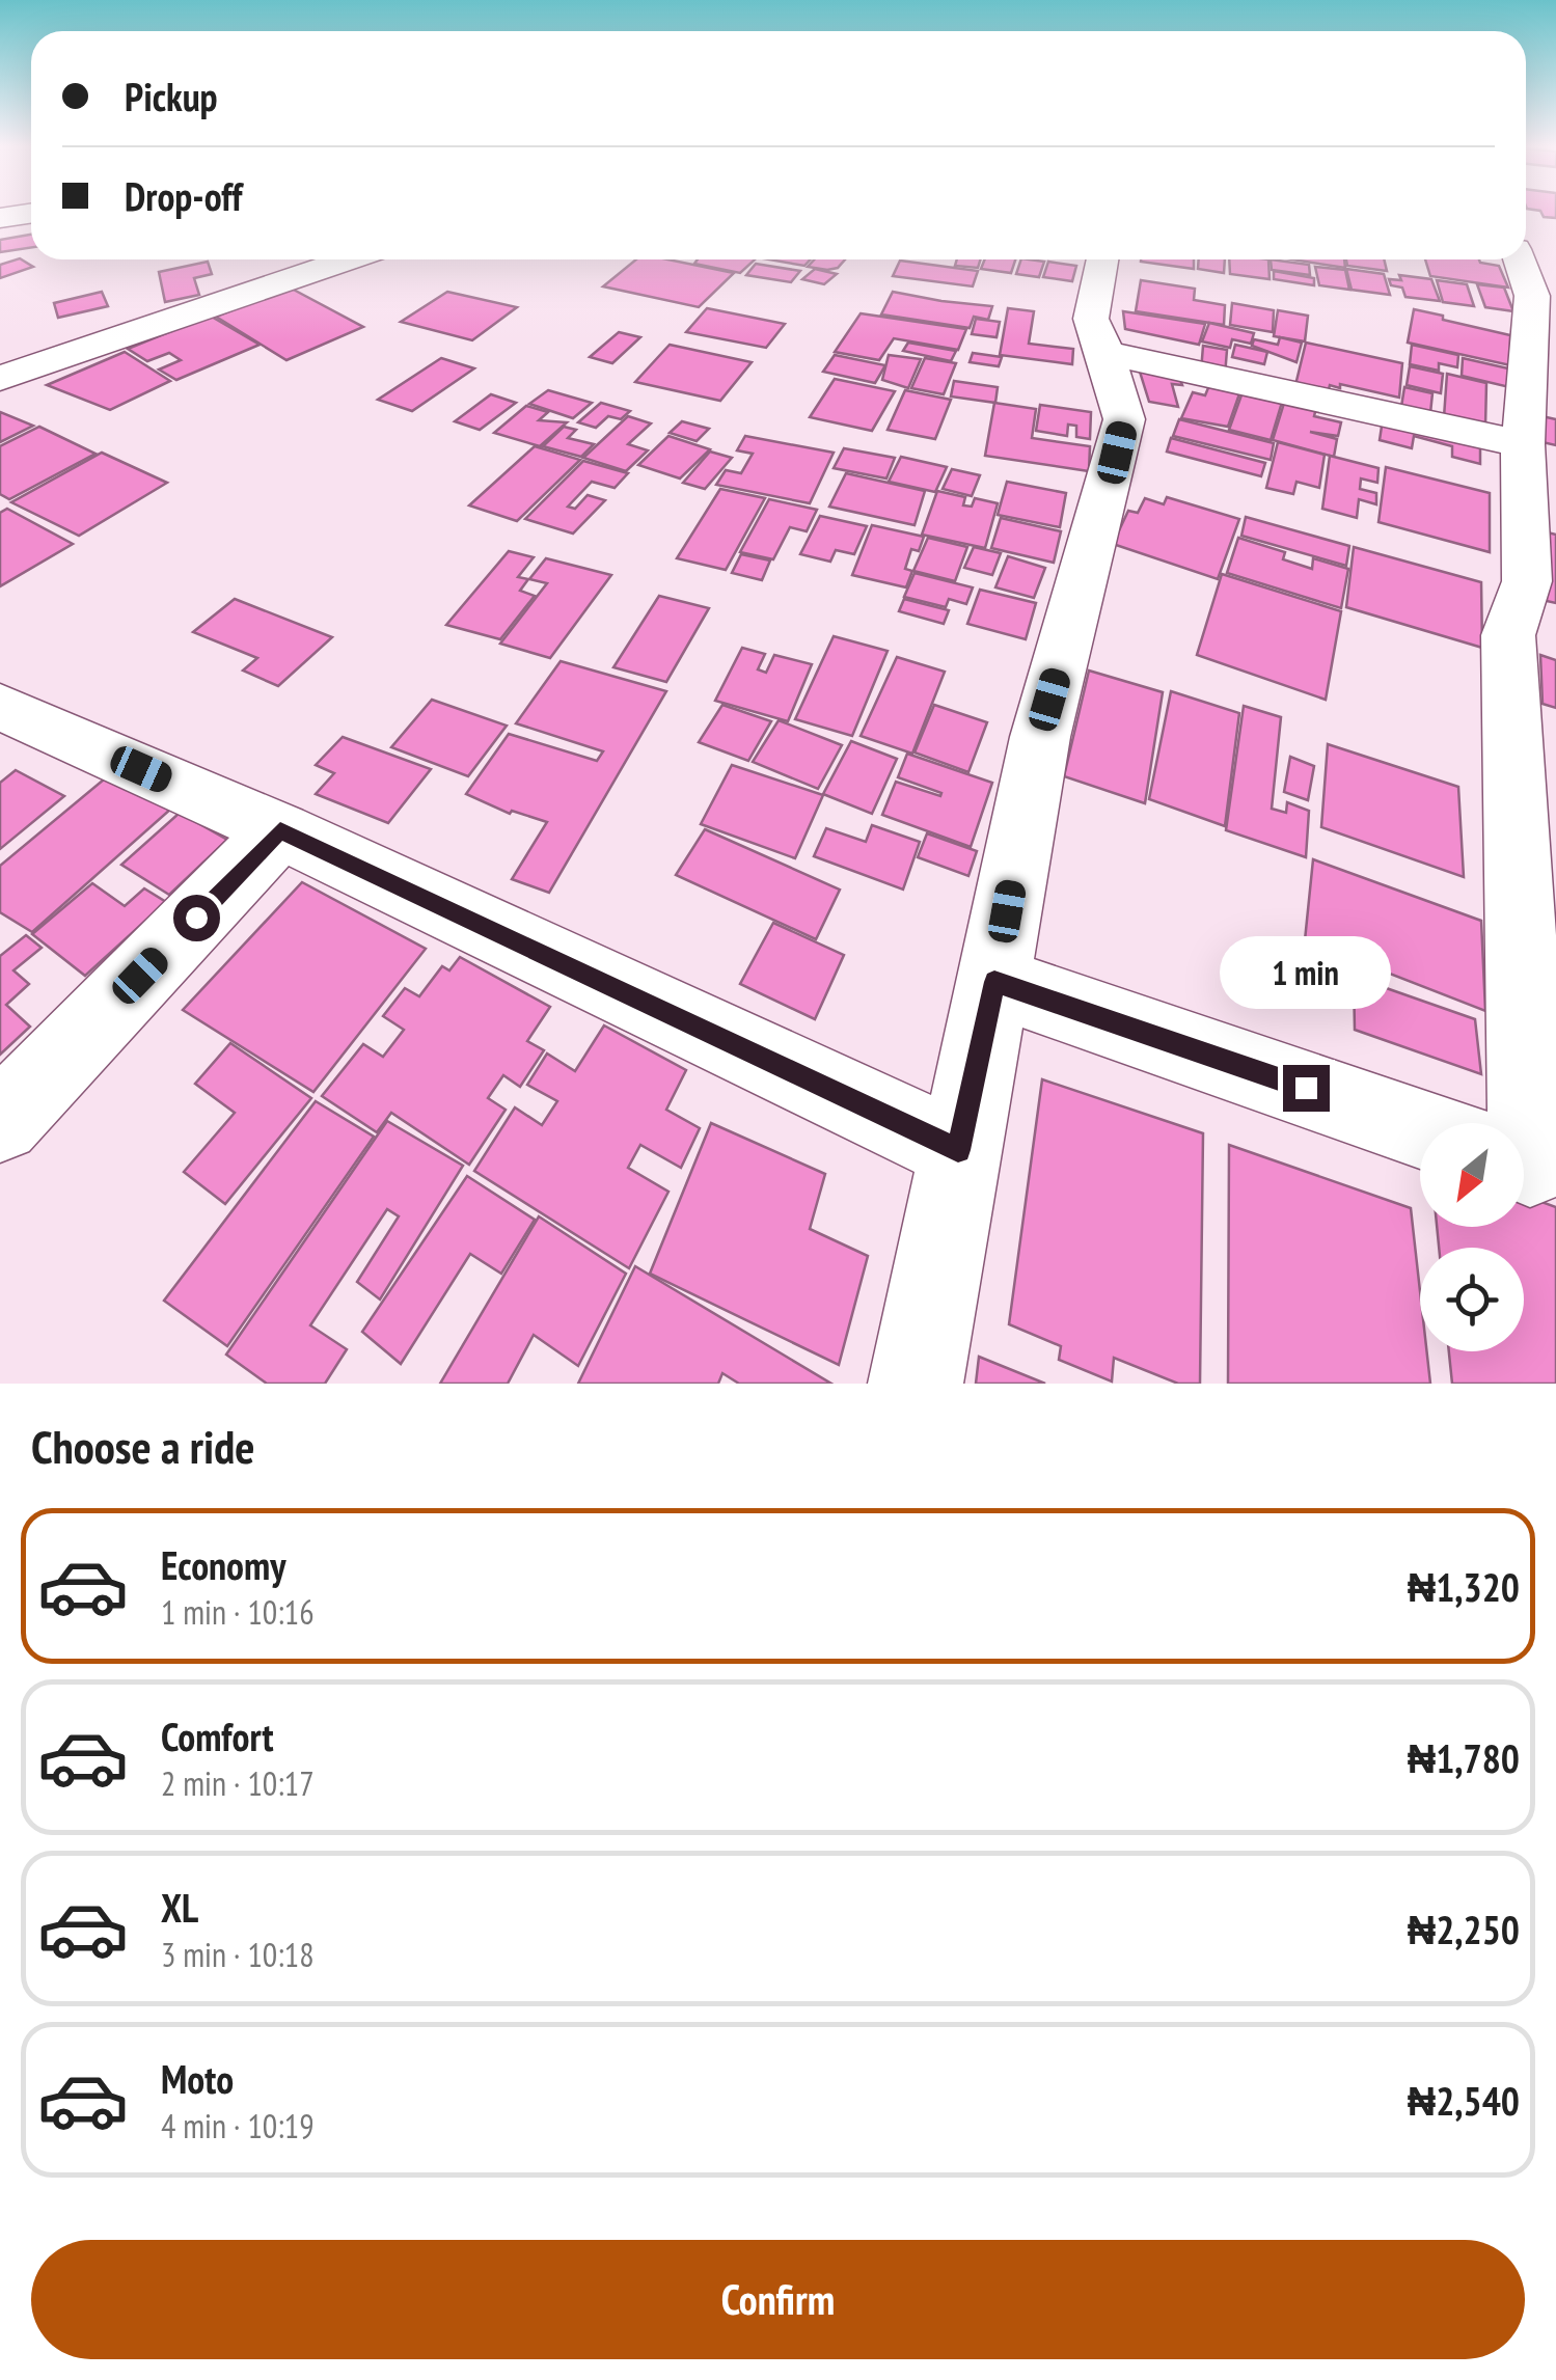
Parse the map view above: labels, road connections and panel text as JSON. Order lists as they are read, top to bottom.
{
  "north": "bottom left",
  "page": {
    "banner": ["Pickup", "Drop-off"],
    "bubble": "1 min",
    "heading": "Choose a ride",
    "list": [
      {
        "name": "Economy",
        "note": "1 min · 10:16",
        "value": "₦1,320"
      },
      {
        "name": "Comfort",
        "note": "2 min · 10:17",
        "value": "₦1,780"
      },
      {
        "name": "XL",
        "note": "3 min · 10:18",
        "value": "₦2,250"
      },
      {
        "name": "Moto",
        "note": "4 min · 10:19",
        "value": "₦2,540"
      }
    ],
    "buttons": "Confirm"
  }
}
